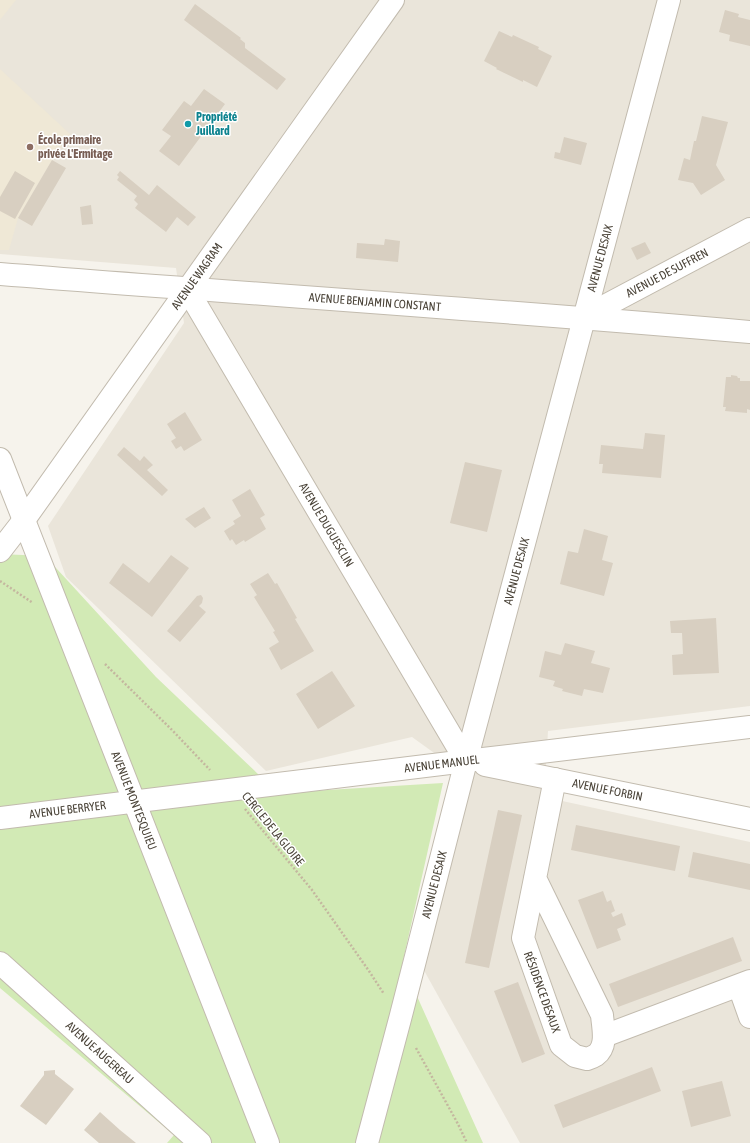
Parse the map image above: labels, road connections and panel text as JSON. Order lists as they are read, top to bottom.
{
  "streets": {
    "street": [
      "AVENUE DESAIX",
      "AVENUE DE SUFFREN",
      "AVENUE WAGRAM",
      "AVENUE BENJAMIN CONSTANT",
      "AVENUE DUGUESCLIN",
      "AVENUE MANUEL",
      "AVENUE FORBIN",
      "AVENUE MONTESQUIEU",
      "AVENUE BERRYER",
      "RÉSIDENCE DESAUX",
      "AVENUE AUGEREAU"
    ],
    "path": ["CERCLE DE LA GLOIRE"]
  },
  "crossings": [
    ["AVENUE DESAIX", "AVENUE DE SUFFREN"],
    ["AVENUE DESAIX", "AVENUE BENJAMIN CONSTANT"],
    ["AVENUE DESAIX", "AVENUE DUGUESCLIN"],
    ["AVENUE DESAIX", "AVENUE MANUEL"],
    ["AVENUE DESAIX", "AVENUE FORBIN"],
    ["AVENUE DESAIX", "CERCLE DE LA GLOIRE"],
    ["AVENUE DE SUFFREN", "AVENUE BENJAMIN CONSTANT"],
    ["AVENUE WAGRAM", "AVENUE BENJAMIN CONSTANT"],
    ["AVENUE WAGRAM", "AVENUE DUGUESCLIN"],
    ["AVENUE WAGRAM", "AVENUE MONTESQUIEU"],
    ["AVENUE BENJAMIN CONSTANT", "AVENUE DUGUESCLIN"],
    ["AVENUE DUGUESCLIN", "AVENUE MANUEL"],
    ["AVENUE DUGUESCLIN", "AVENUE FORBIN"],
    ["AVENUE MANUEL", "AVENUE FORBIN"],
    ["AVENUE MANUEL", "AVENUE MONTESQUIEU"],
    ["AVENUE MANUEL", "AVENUE BERRYER"],
    ["AVENUE MANUEL", "CERCLE DE LA GLOIRE"],
    ["AVENUE FORBIN", "RÉSIDENCE DESAUX"],
    ["AVENUE MONTESQUIEU", "AVENUE BERRYER"]
  ],
  "places": ["Propriété Juillard", "École primaire privée L'Ermitage"]
}
